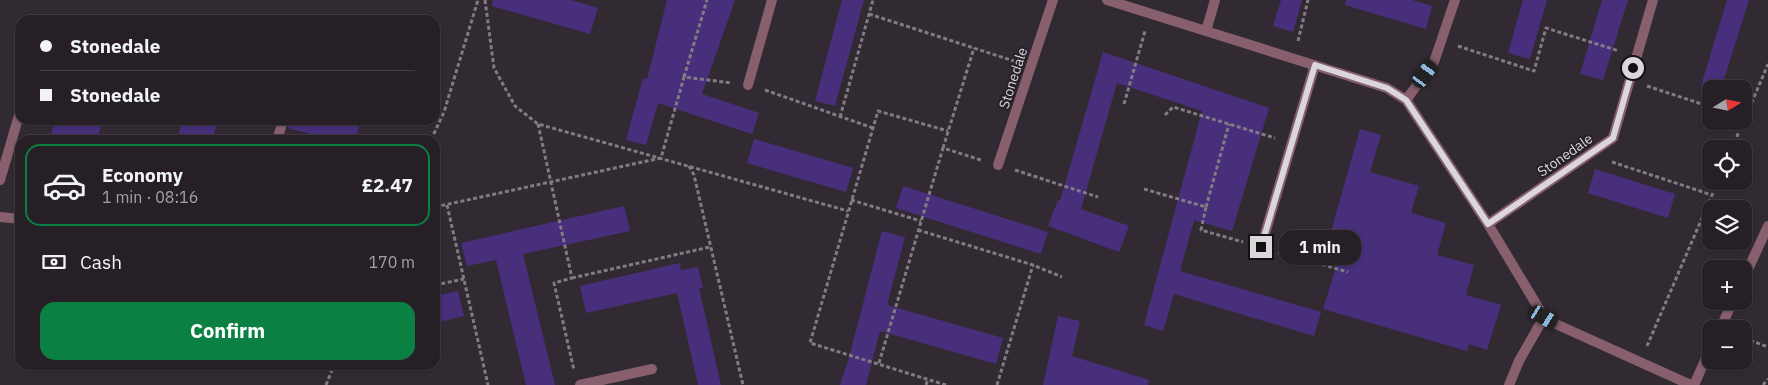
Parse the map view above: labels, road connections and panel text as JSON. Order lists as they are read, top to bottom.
{
  "streets": {
    "street": ["Stonedale"]
  },
  "north": "right",
  "page": {
    "banner": ["Stonedale", "Stonedale"],
    "map_buttons": ["+", "−"],
    "list": [
      {
        "name": "Economy",
        "note": "1 min · 08:16",
        "value": "£2.47"
      }
    ],
    "bubble": "1 min",
    "pay": ["Cash", "170 m"],
    "buttons": "Confirm"
  }
}
